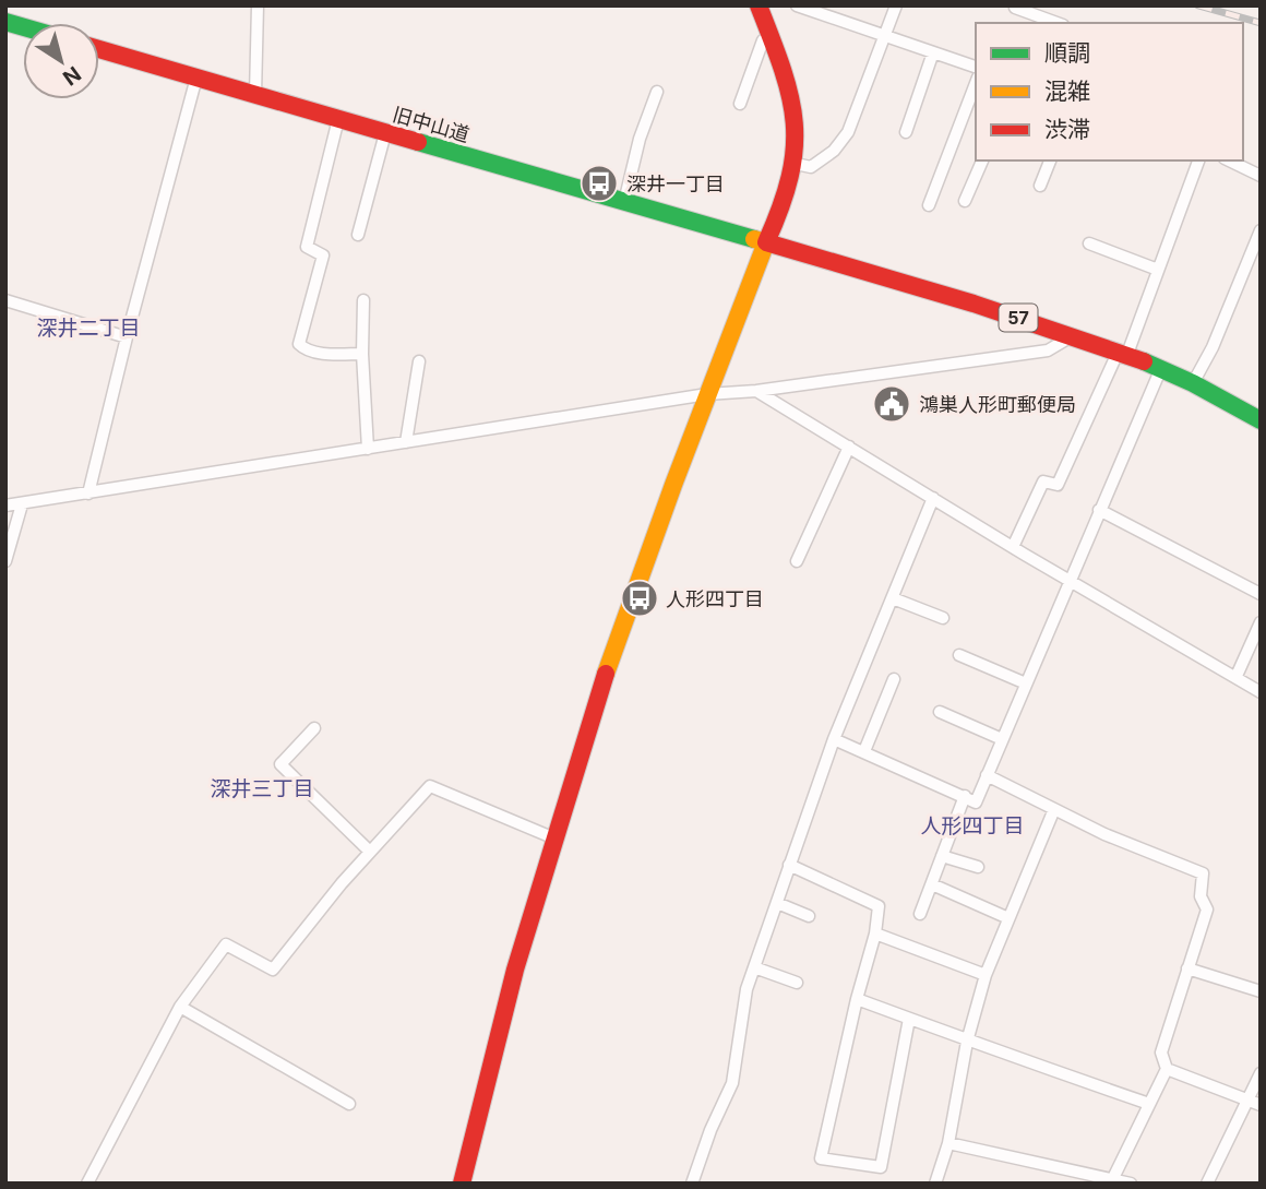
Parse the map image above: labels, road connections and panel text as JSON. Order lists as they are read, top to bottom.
{
  "streets": {
    "main road": ["旧中山道", "57"]
  },
  "crossings": [
    ["旧中山道", "57"]
  ],
  "districts": ["深井二丁目", "深井三丁目", "人形四丁目"],
  "places": {
    "bus stop": ["深井一丁目", "人形四丁目"],
    "public building": ["鴻巣人形町郵便局"]
  },
  "legend": ["順調", "混雑", "渋滞"],
  "north": "bottom right"
}
